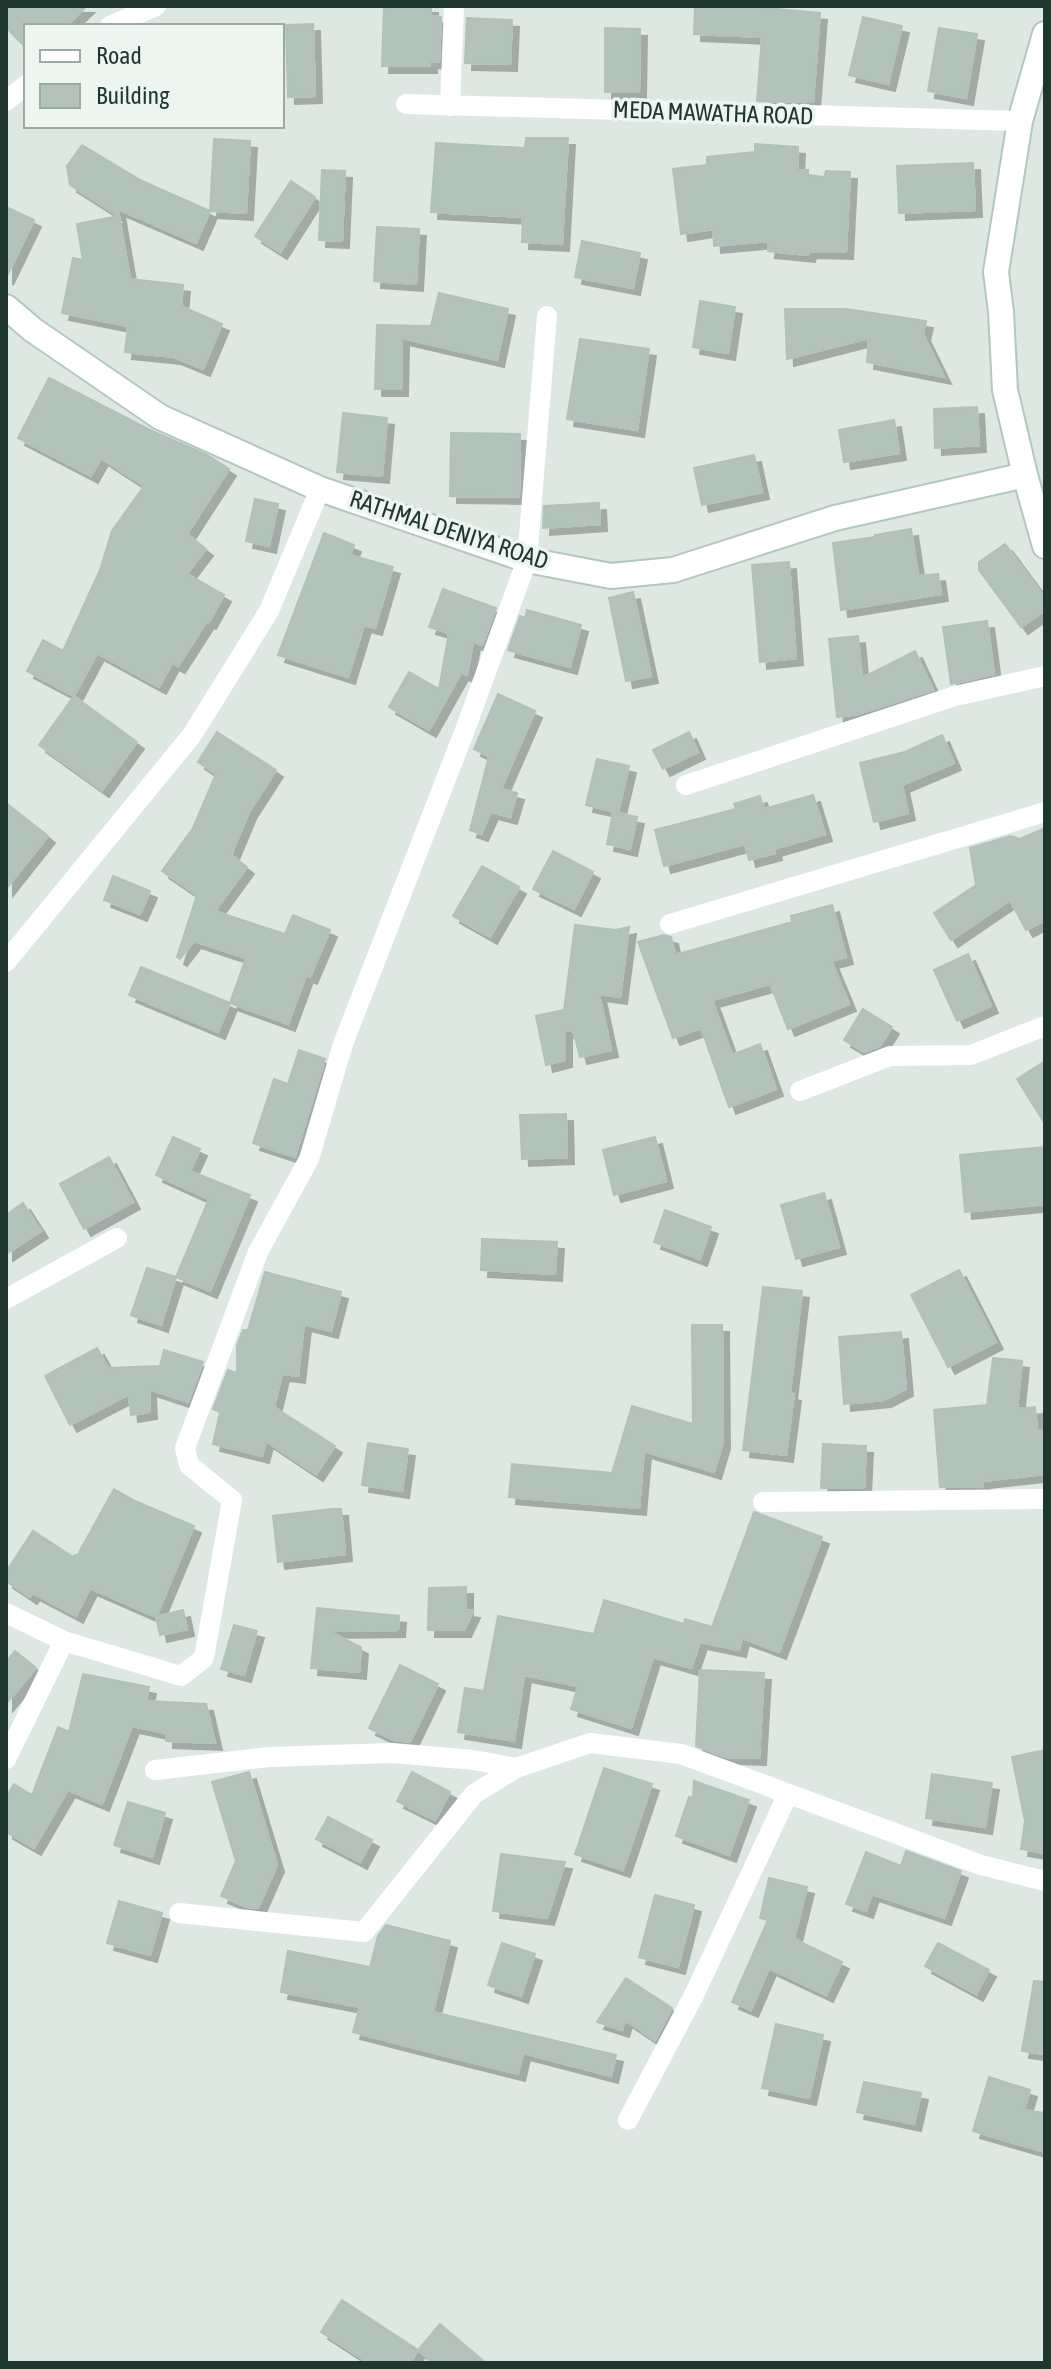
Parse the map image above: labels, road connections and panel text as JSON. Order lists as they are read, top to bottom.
{
  "streets": {
    "street": ["MEDA MAWATHA ROAD", "RATHMAL DENIYA ROAD"]
  },
  "legend": ["Road", "Building"]
}
